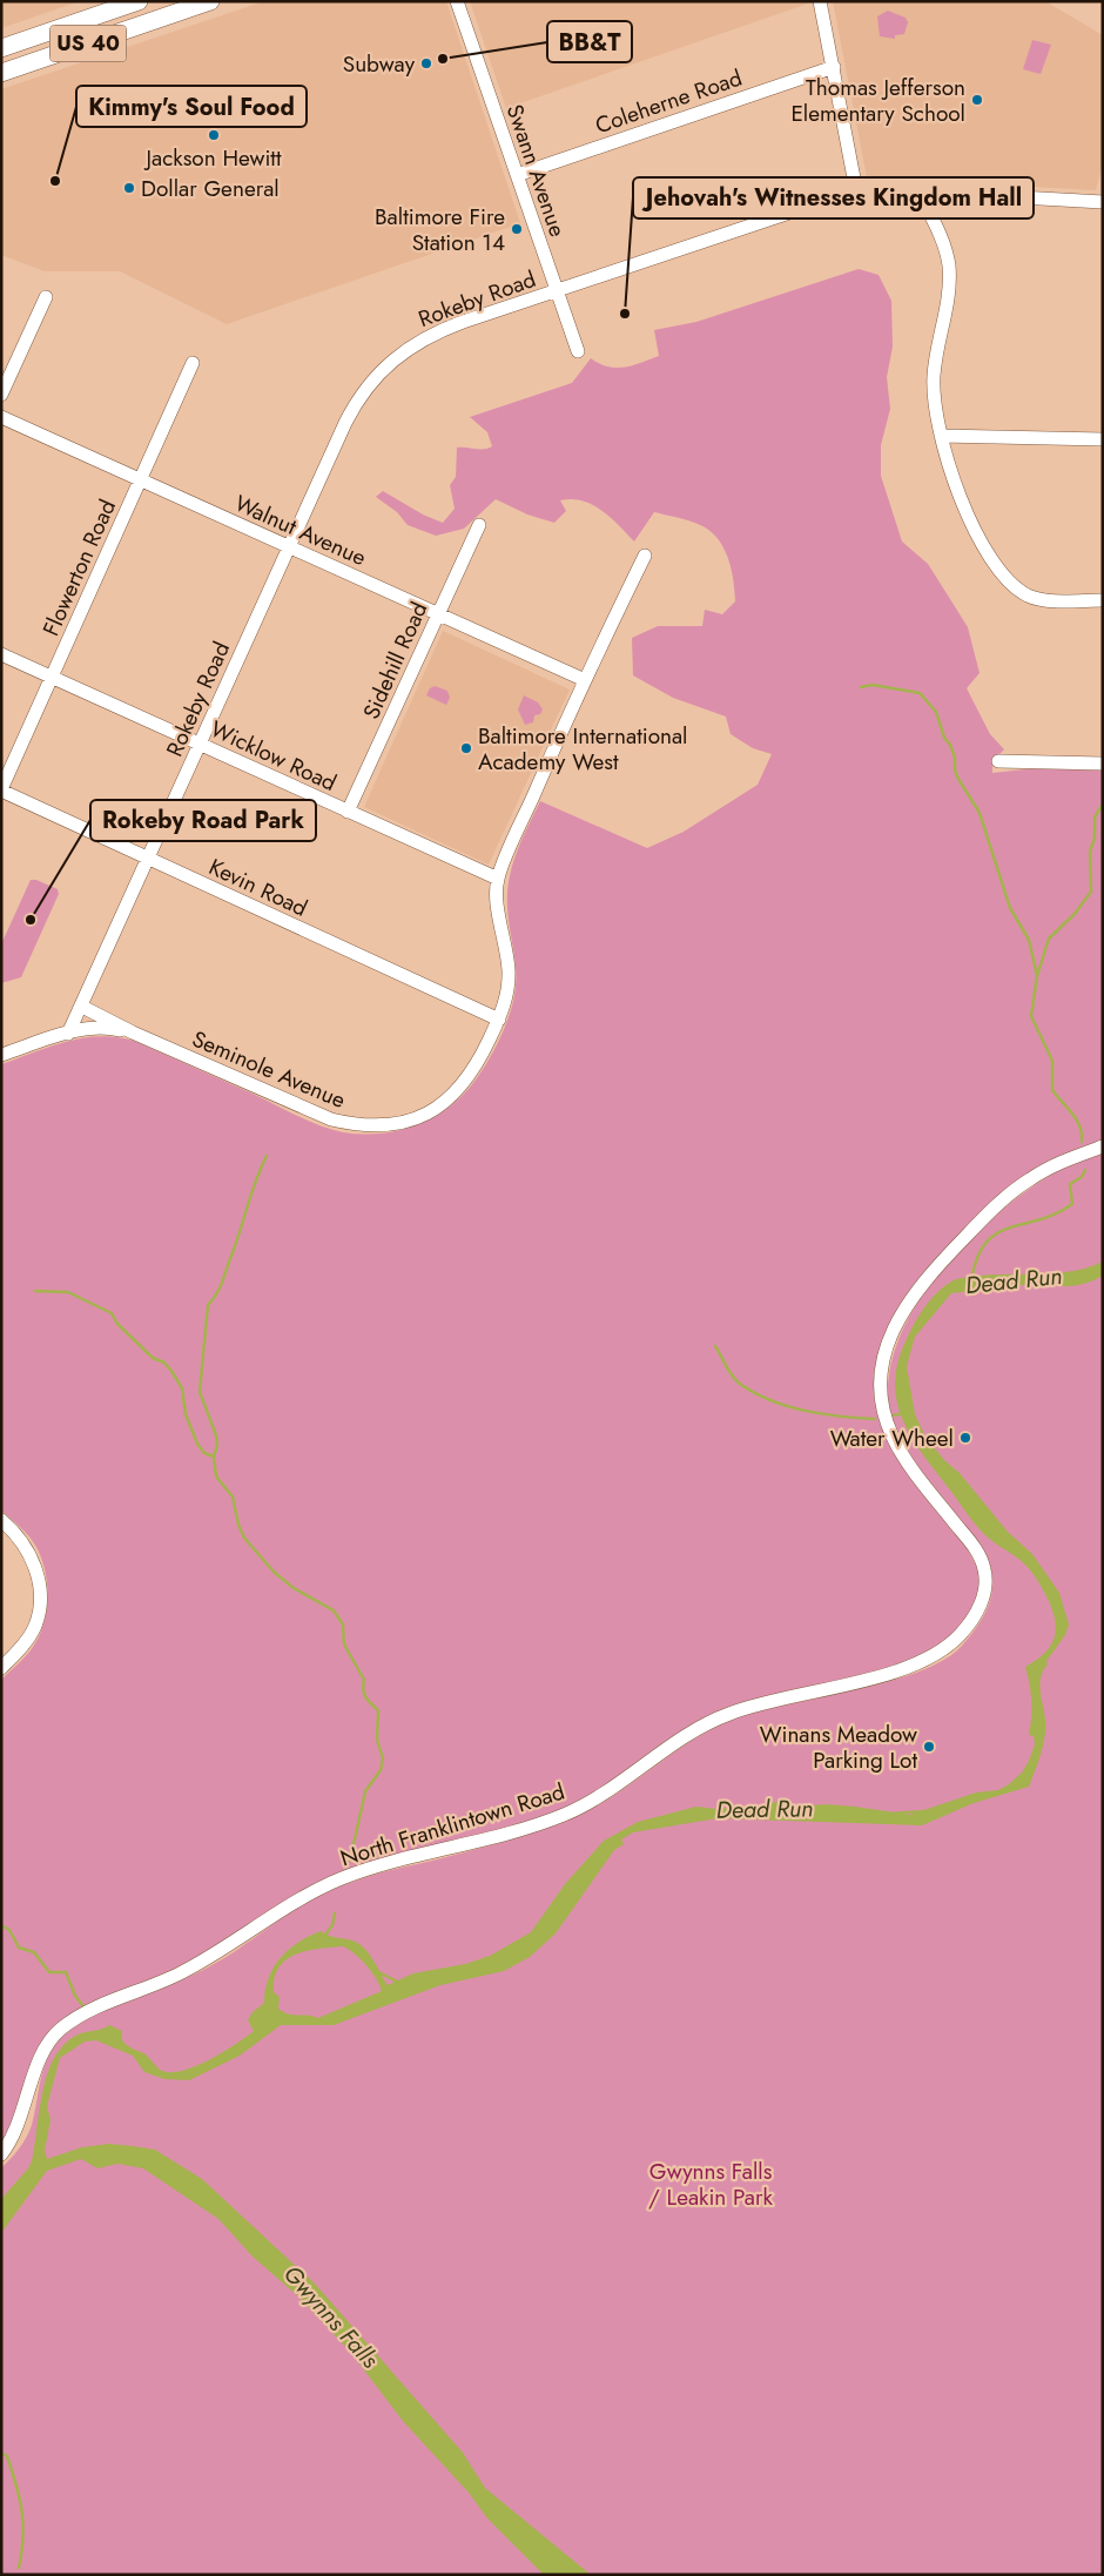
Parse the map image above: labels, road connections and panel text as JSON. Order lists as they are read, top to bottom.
{
  "streets": {
    "main road": ["US 40"],
    "street": [
      "Coleherne Road",
      "Swann Avenue",
      "Rokeby Road",
      "Walnut Avenue",
      "Flowerton Road",
      "Sidehill Road",
      "Wicklow Road",
      "Kevin Road",
      "Seminole Avenue",
      "North Franklintown Road"
    ]
  },
  "crossings": [
    ["Coleherne Road", "Swann Avenue"],
    ["Swann Avenue", "Rokeby Road"],
    ["Rokeby Road", "Walnut Avenue"],
    ["Rokeby Road", "Wicklow Road"],
    ["Rokeby Road", "Kevin Road"],
    ["Rokeby Road", "Seminole Avenue"],
    ["Walnut Avenue", "Flowerton Road"],
    ["Walnut Avenue", "Sidehill Road"],
    ["Flowerton Road", "Wicklow Road"],
    ["Flowerton Road", "Kevin Road"],
    ["Sidehill Road", "Wicklow Road"],
    ["Wicklow Road", "Seminole Avenue"],
    ["Kevin Road", "Seminole Avenue"]
  ],
  "water": ["Dead Run", "Gwynns Falls"],
  "parks": ["Gwynns Falls / Leakin Park"],
  "places": [
    "BB&T",
    "Subway",
    "Thomas Jefferson Elementary School",
    "Jackson Hewitt",
    "Kimmy's Soul Food",
    "Dollar General",
    "Baltimore Fire Station 14",
    "Jehovah's Witnesses Kingdom Hall",
    "Baltimore International Academy West",
    "Rokeby Road Park",
    "Water Wheel",
    "Winans Meadow Parking Lot"
  ]
}
